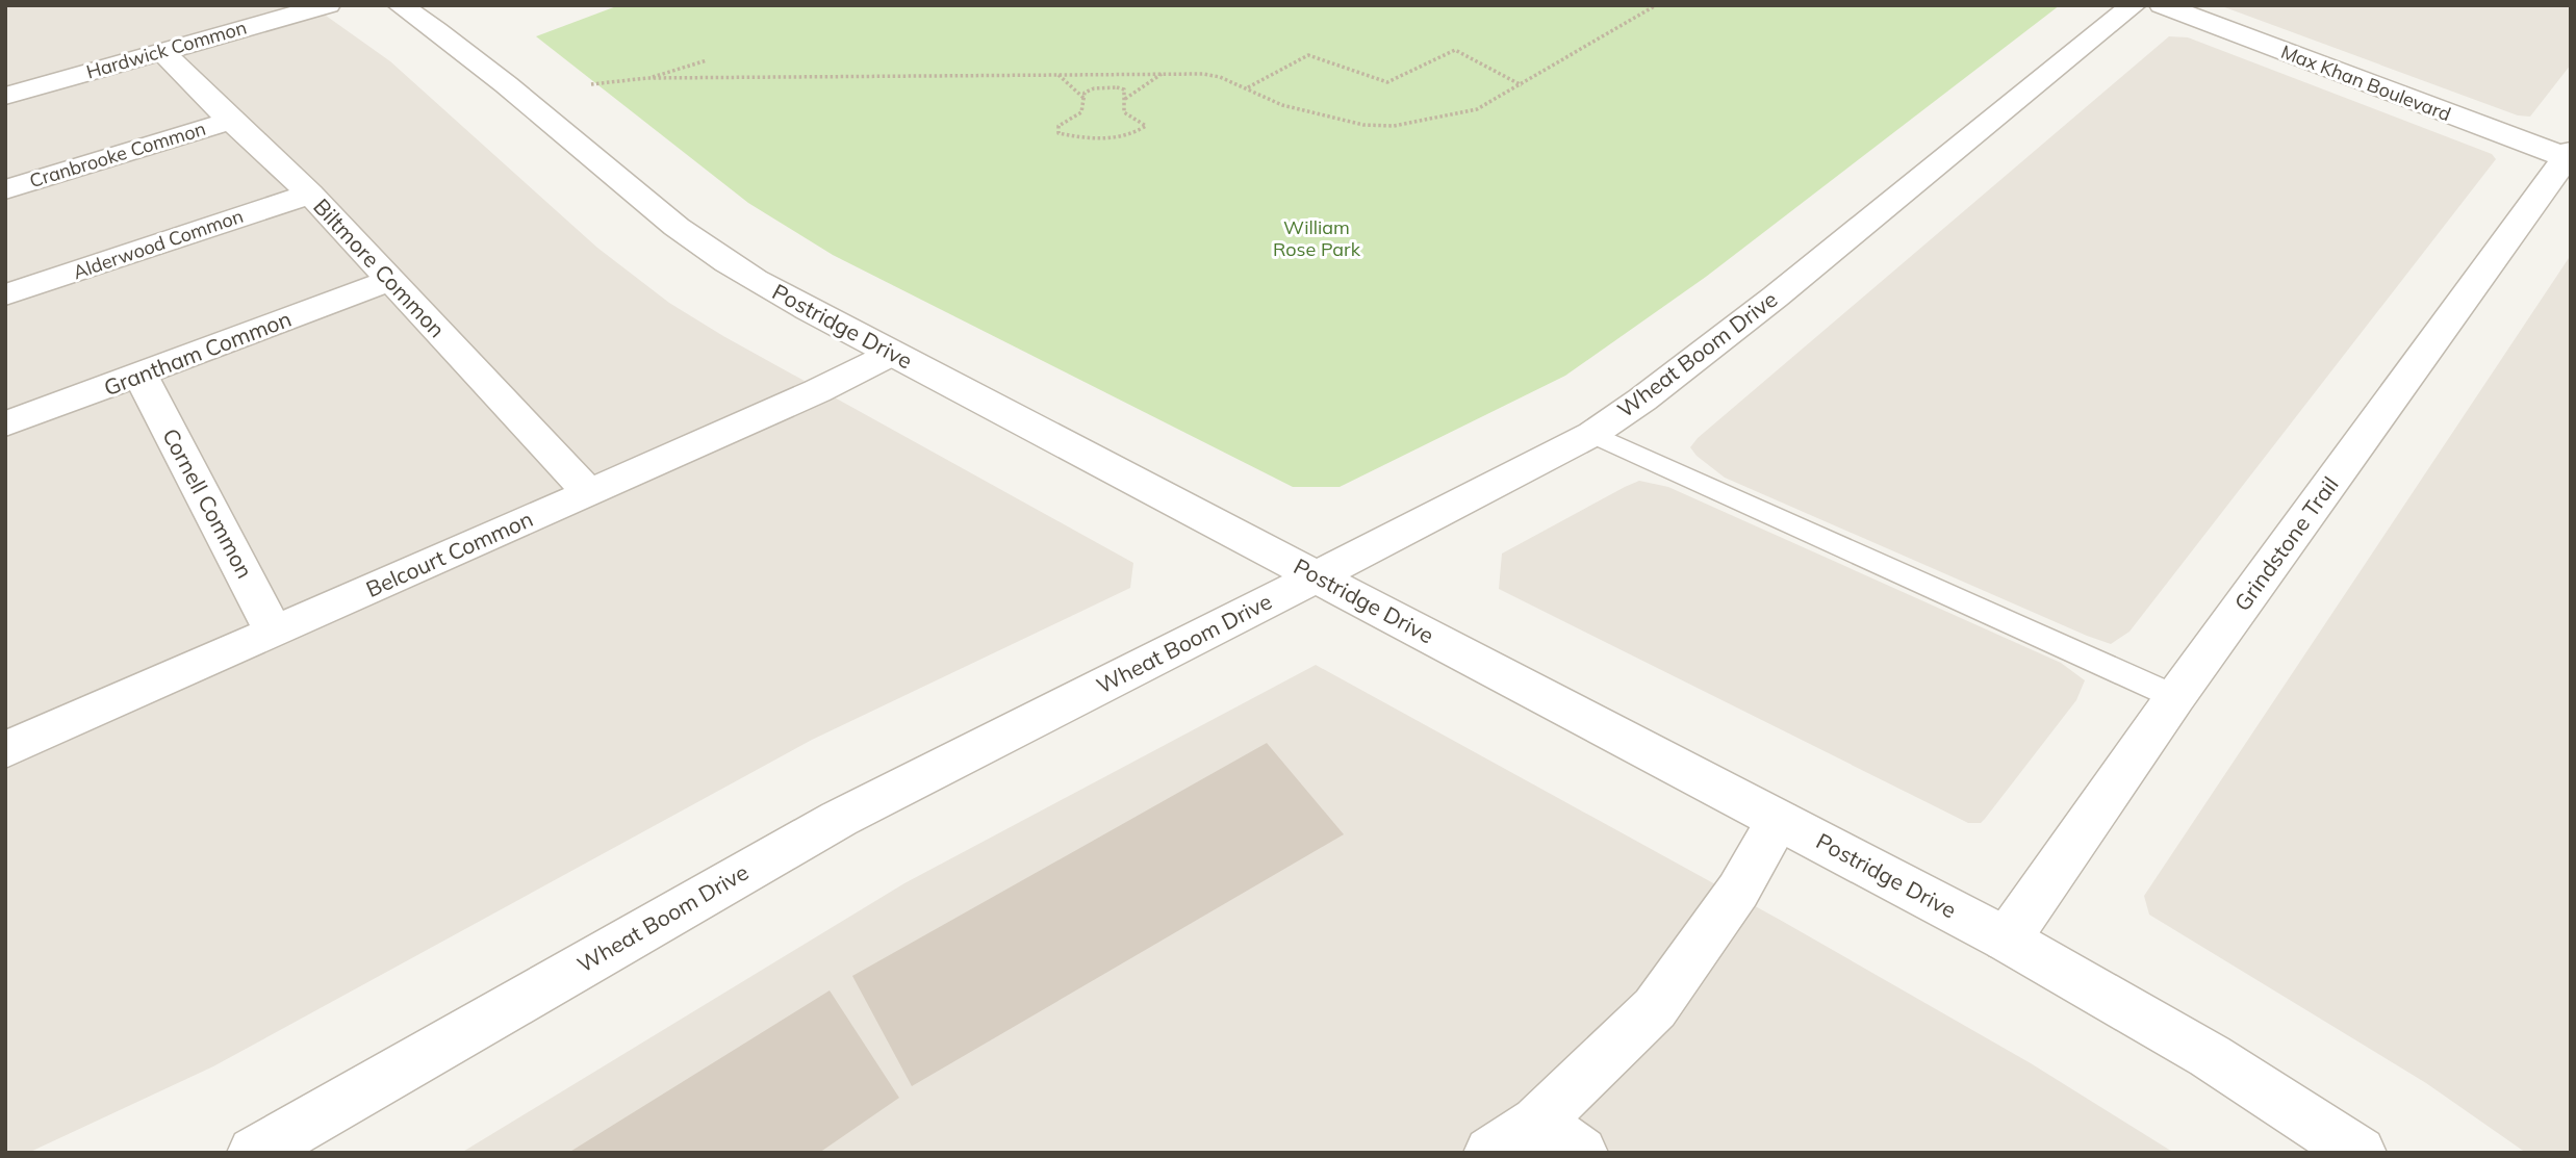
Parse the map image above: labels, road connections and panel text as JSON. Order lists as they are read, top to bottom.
{
  "streets": {
    "street": [
      "Hardwick Common",
      "Max Khan Boulevard",
      "Cranbrooke Common",
      "Alderwood Common",
      "Biltmore Common",
      "Postridge Drive",
      "Grantham Common",
      "Wheat Boom Drive",
      "Cornell Common",
      "Grindstone Trail",
      "Belcourt Common"
    ]
  },
  "crossings": [
    ["Hardwick Common", "Biltmore Common"],
    ["Max Khan Boulevard", "Grindstone Trail"],
    ["Cranbrooke Common", "Biltmore Common"],
    ["Alderwood Common", "Biltmore Common"],
    ["Biltmore Common", "Grantham Common"],
    ["Biltmore Common", "Belcourt Common"],
    ["Postridge Drive", "Wheat Boom Drive"],
    ["Postridge Drive", "Grindstone Trail"],
    ["Postridge Drive", "Belcourt Common"],
    ["Grantham Common", "Cornell Common"],
    ["Cornell Common", "Belcourt Common"]
  ],
  "parks": ["William Rose Park"]
}
